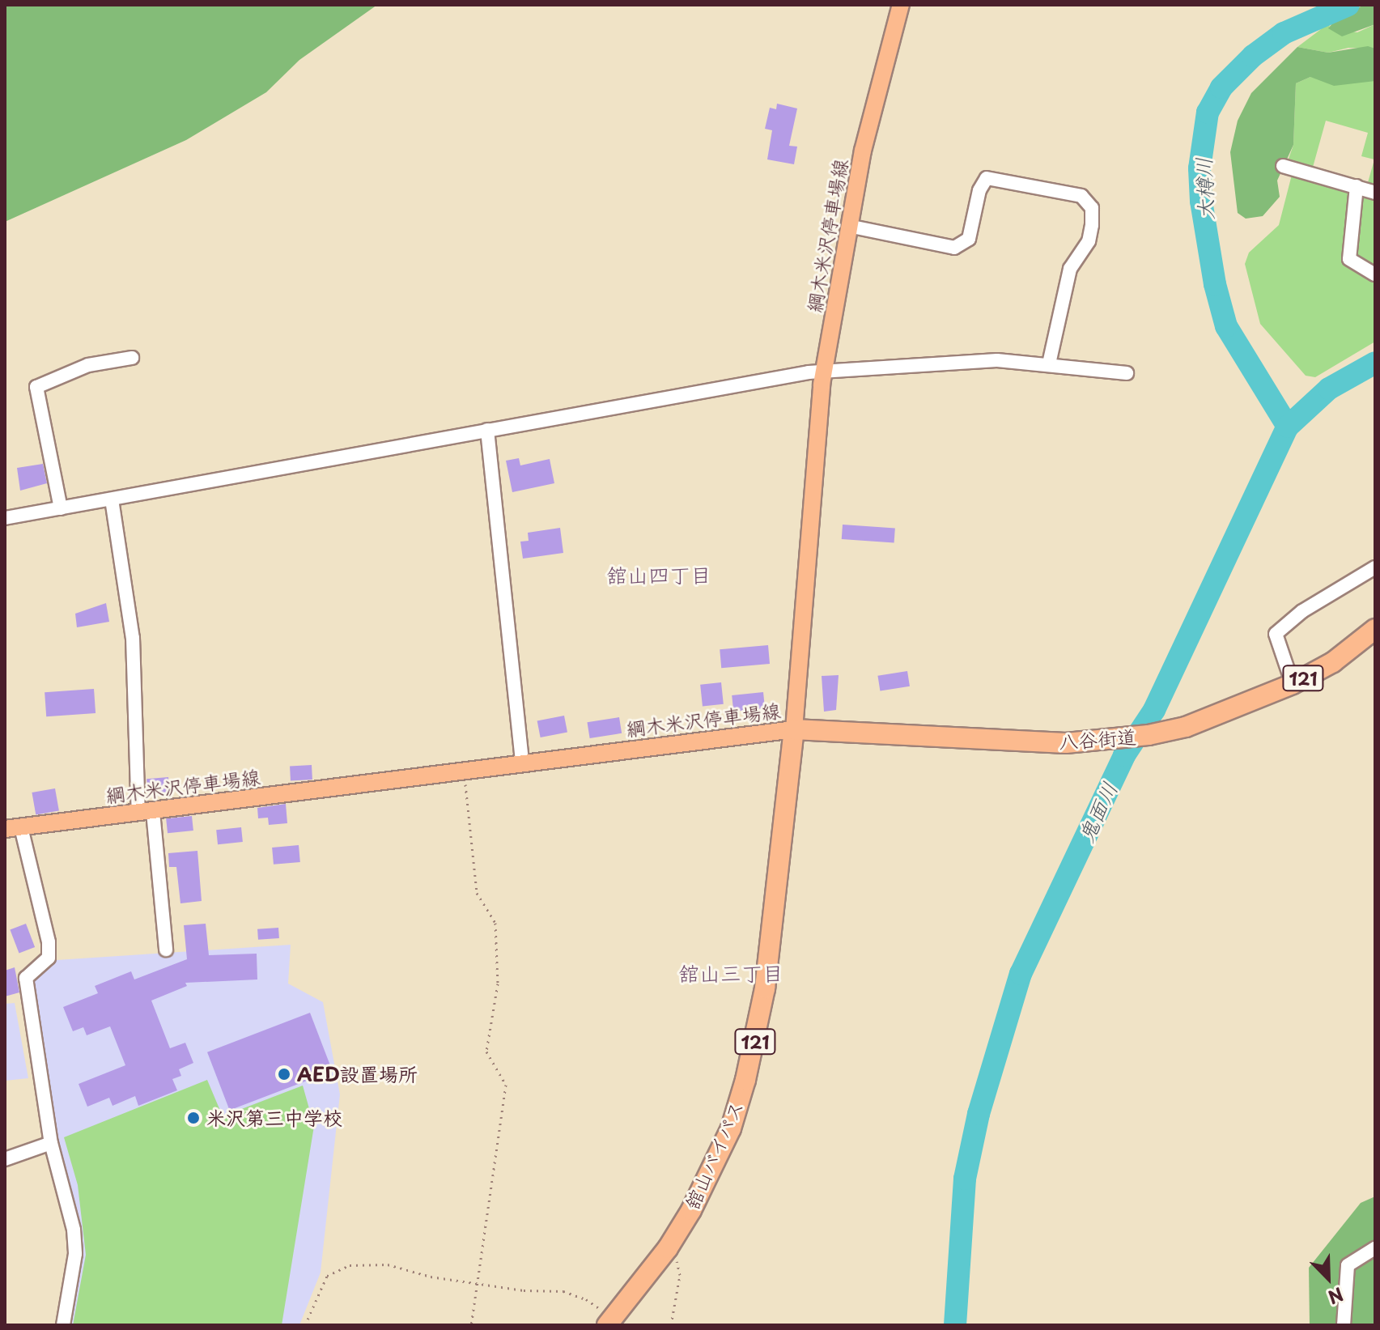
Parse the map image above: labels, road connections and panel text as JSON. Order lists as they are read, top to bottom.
{
  "streets": {
    "highway": ["121", "八谷街道", "舘山バイパス"],
    "main road": ["綱木米沢停車場線"]
  },
  "crossings": [
    ["綱木米沢停車場線", "八谷街道"],
    ["綱木米沢停車場線", "舘山バイパス"],
    ["八谷街道", "舘山バイパス"]
  ],
  "districts": ["舘山四丁目", "舘山三丁目"],
  "water": ["大樽川", "鬼面川"],
  "places": ["AED設置場所", "米沢第三中学校"],
  "north": "bottom right"
}
